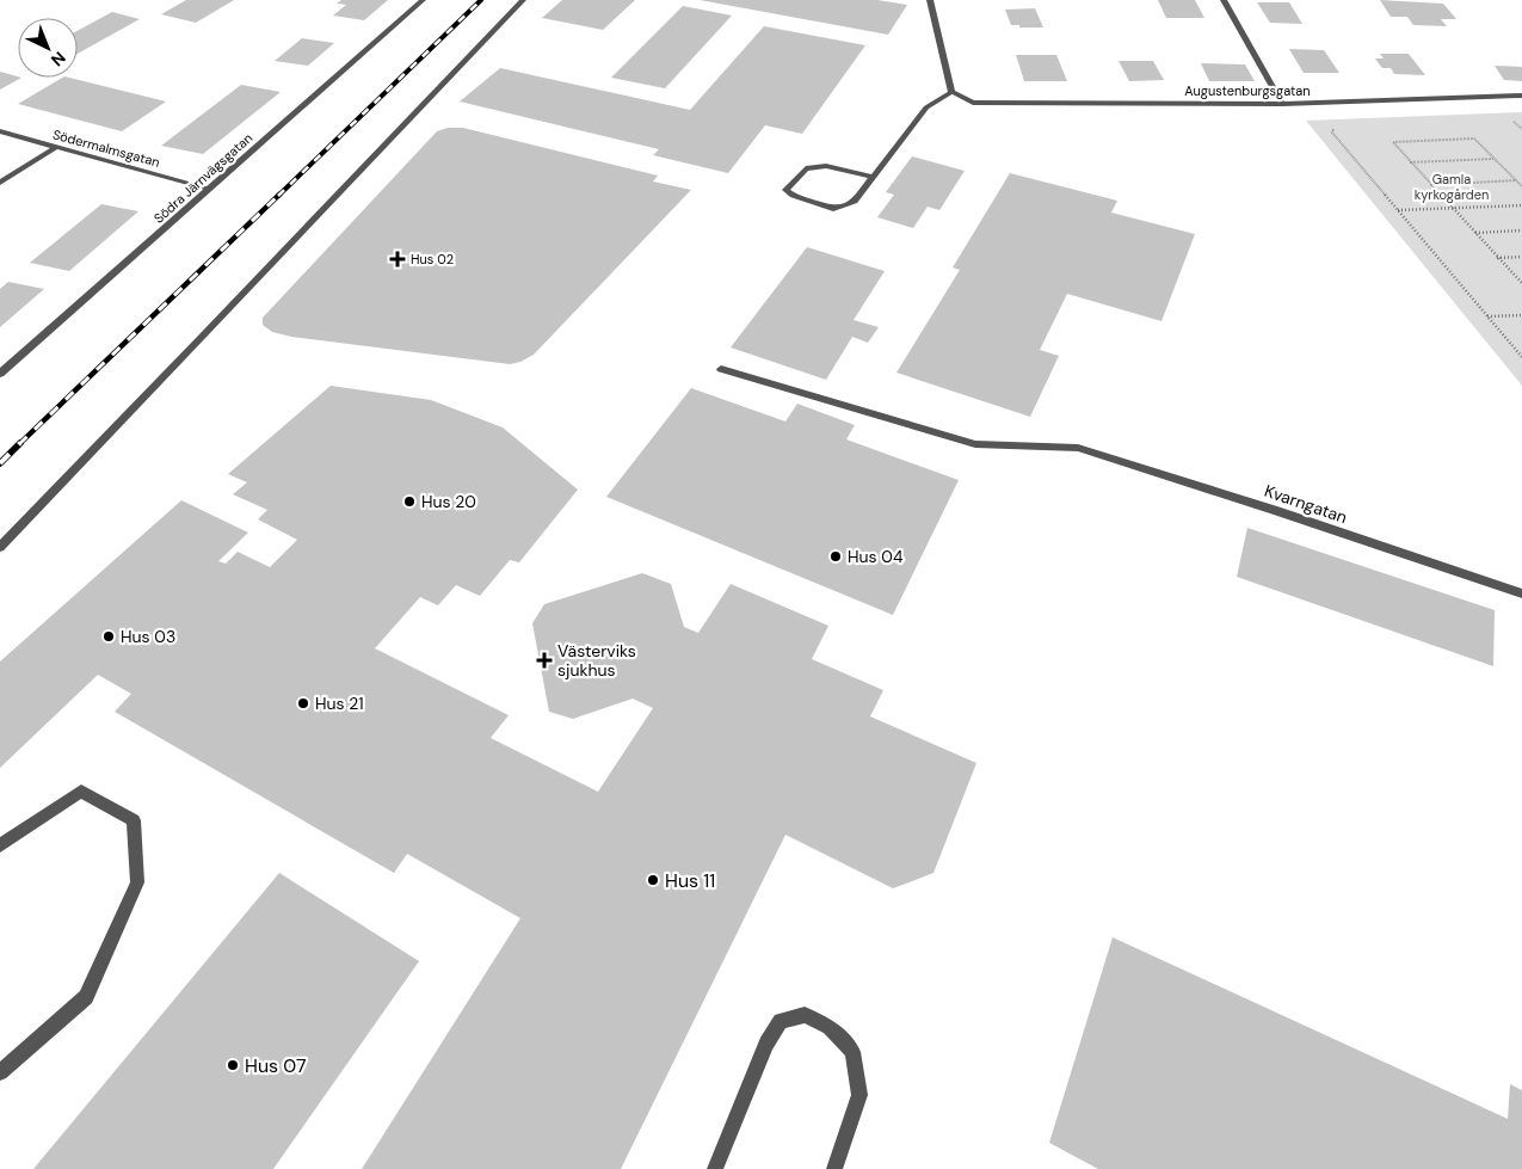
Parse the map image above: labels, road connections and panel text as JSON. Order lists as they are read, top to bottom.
{
  "streets": {
    "street": [
      "Augustenburgsgatan",
      "Södermalmsgatan",
      "Södra Järnvägsgatan",
      "Kvarngatan"
    ]
  },
  "crossings": [
    ["Södermalmsgatan", "Södra Järnvägsgatan"]
  ],
  "parks": ["Gamla kyrkogården"],
  "places": {
    "health": ["Hus 02", "Västerviks sjukhus"],
    "other": [
      "Hus 20",
      "Hus 04",
      "Hus 03",
      "Hus 21",
      "Hus 11",
      "Hus 07"
    ]
  },
  "north": "bottom right"
}
